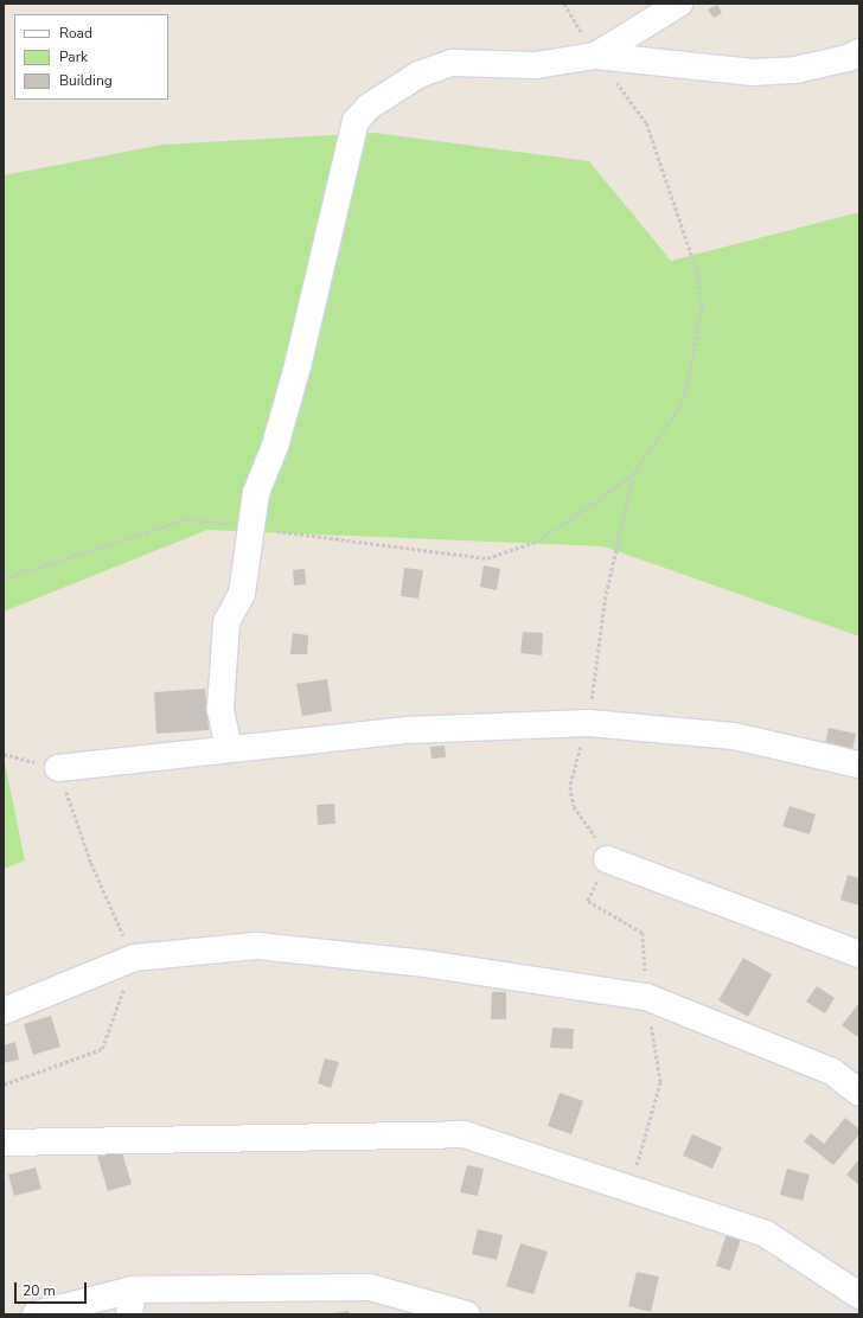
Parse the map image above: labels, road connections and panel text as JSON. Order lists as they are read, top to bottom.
{
  "legend": ["Road", "Park", "Building"],
  "scale_bar": "20 m"
}
